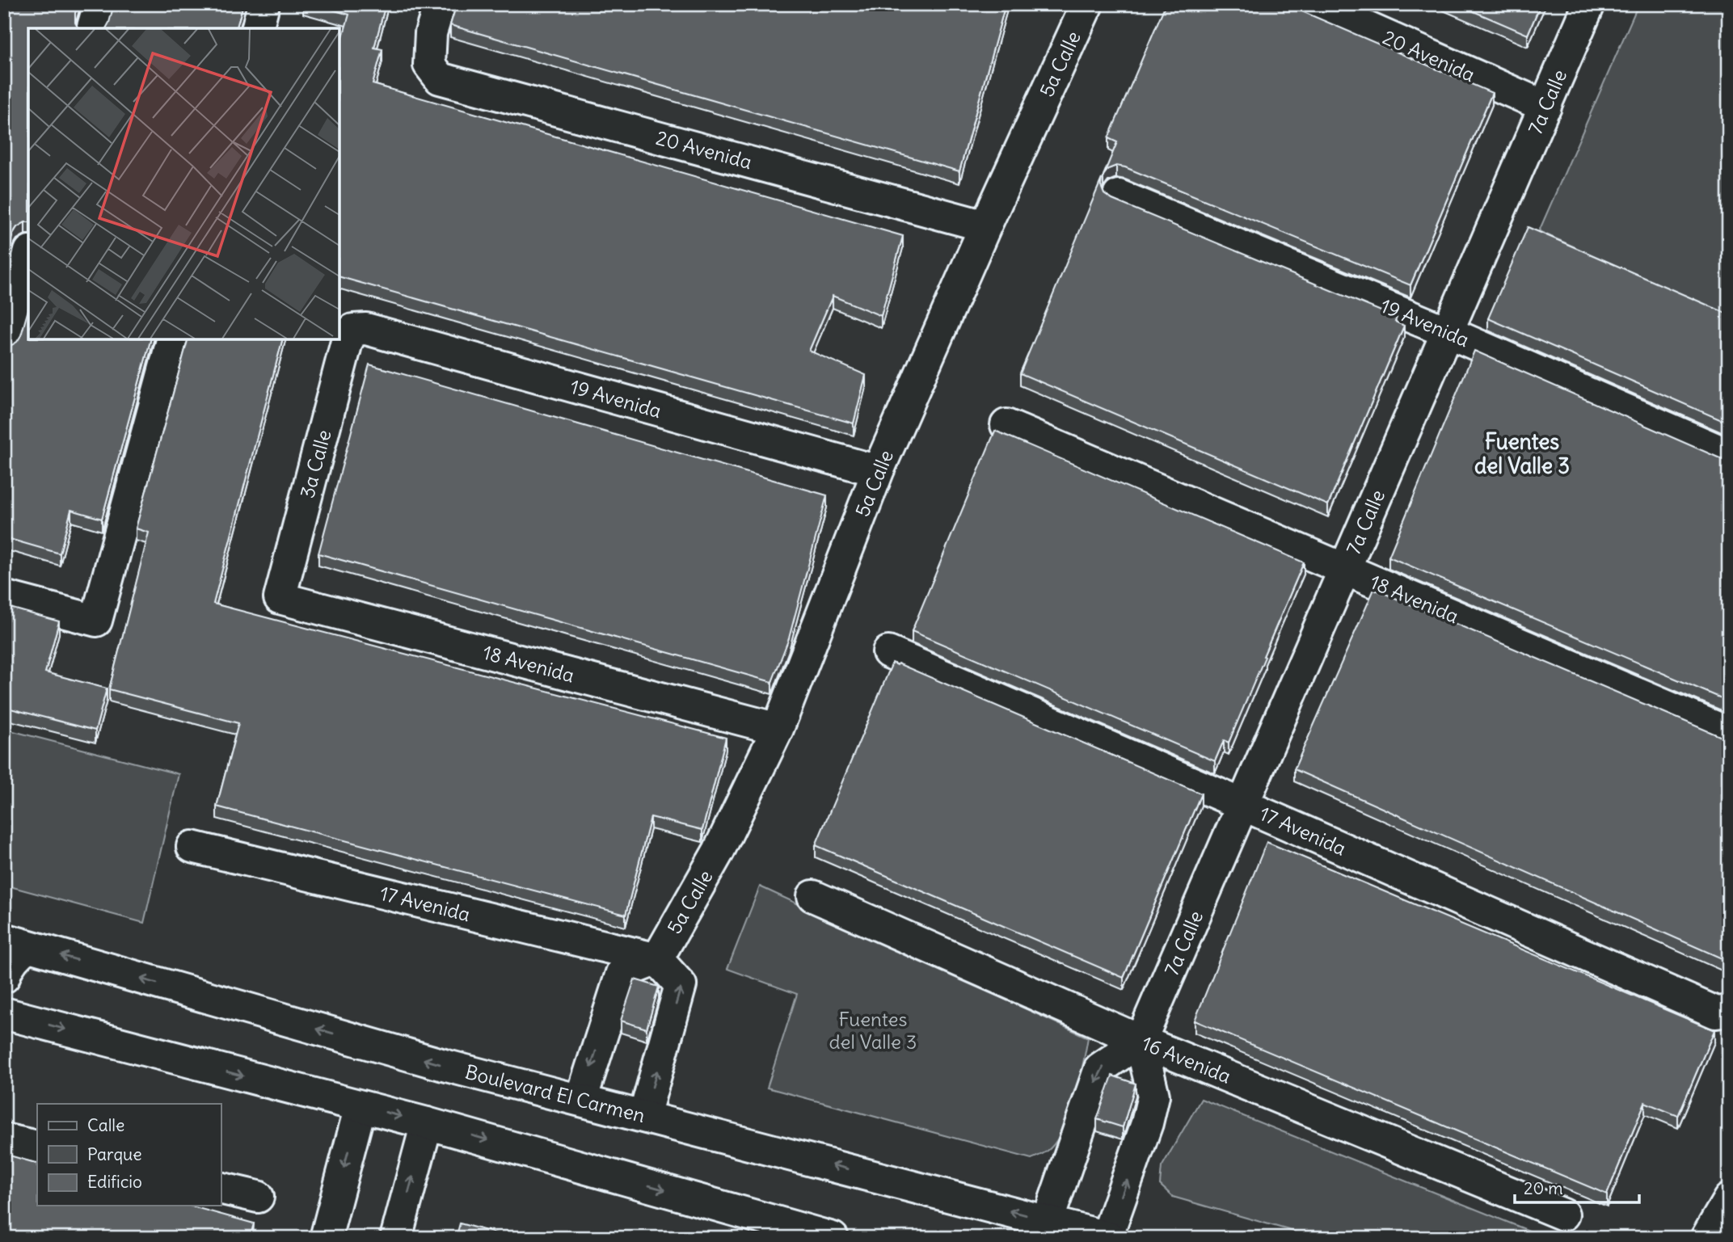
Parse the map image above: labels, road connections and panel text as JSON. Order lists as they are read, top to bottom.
{
  "streets": {
    "street": [
      "20 Avenida",
      "5a Calle",
      "7a Calle",
      "19 Avenida",
      "3a Calle",
      "18 Avenida",
      "17 Avenida",
      "16 Avenida",
      "Boulevard El Carmen"
    ]
  },
  "crossings": [
    ["20 Avenida", "5a Calle"],
    ["20 Avenida", "7a Calle"],
    ["5a Calle", "19 Avenida"],
    ["5a Calle", "18 Avenida"],
    ["5a Calle", "17 Avenida"],
    ["7a Calle", "19 Avenida"],
    ["7a Calle", "18 Avenida"],
    ["7a Calle", "17 Avenida"],
    ["7a Calle", "16 Avenida"],
    ["19 Avenida", "3a Calle"],
    ["3a Calle", "18 Avenida"]
  ],
  "districts": ["Fuentes del Valle 3"],
  "parks": ["Fuentes del Valle 3"],
  "legend": ["Calle", "Parque", "Edificio"],
  "scale_bar": "20 m"
}
